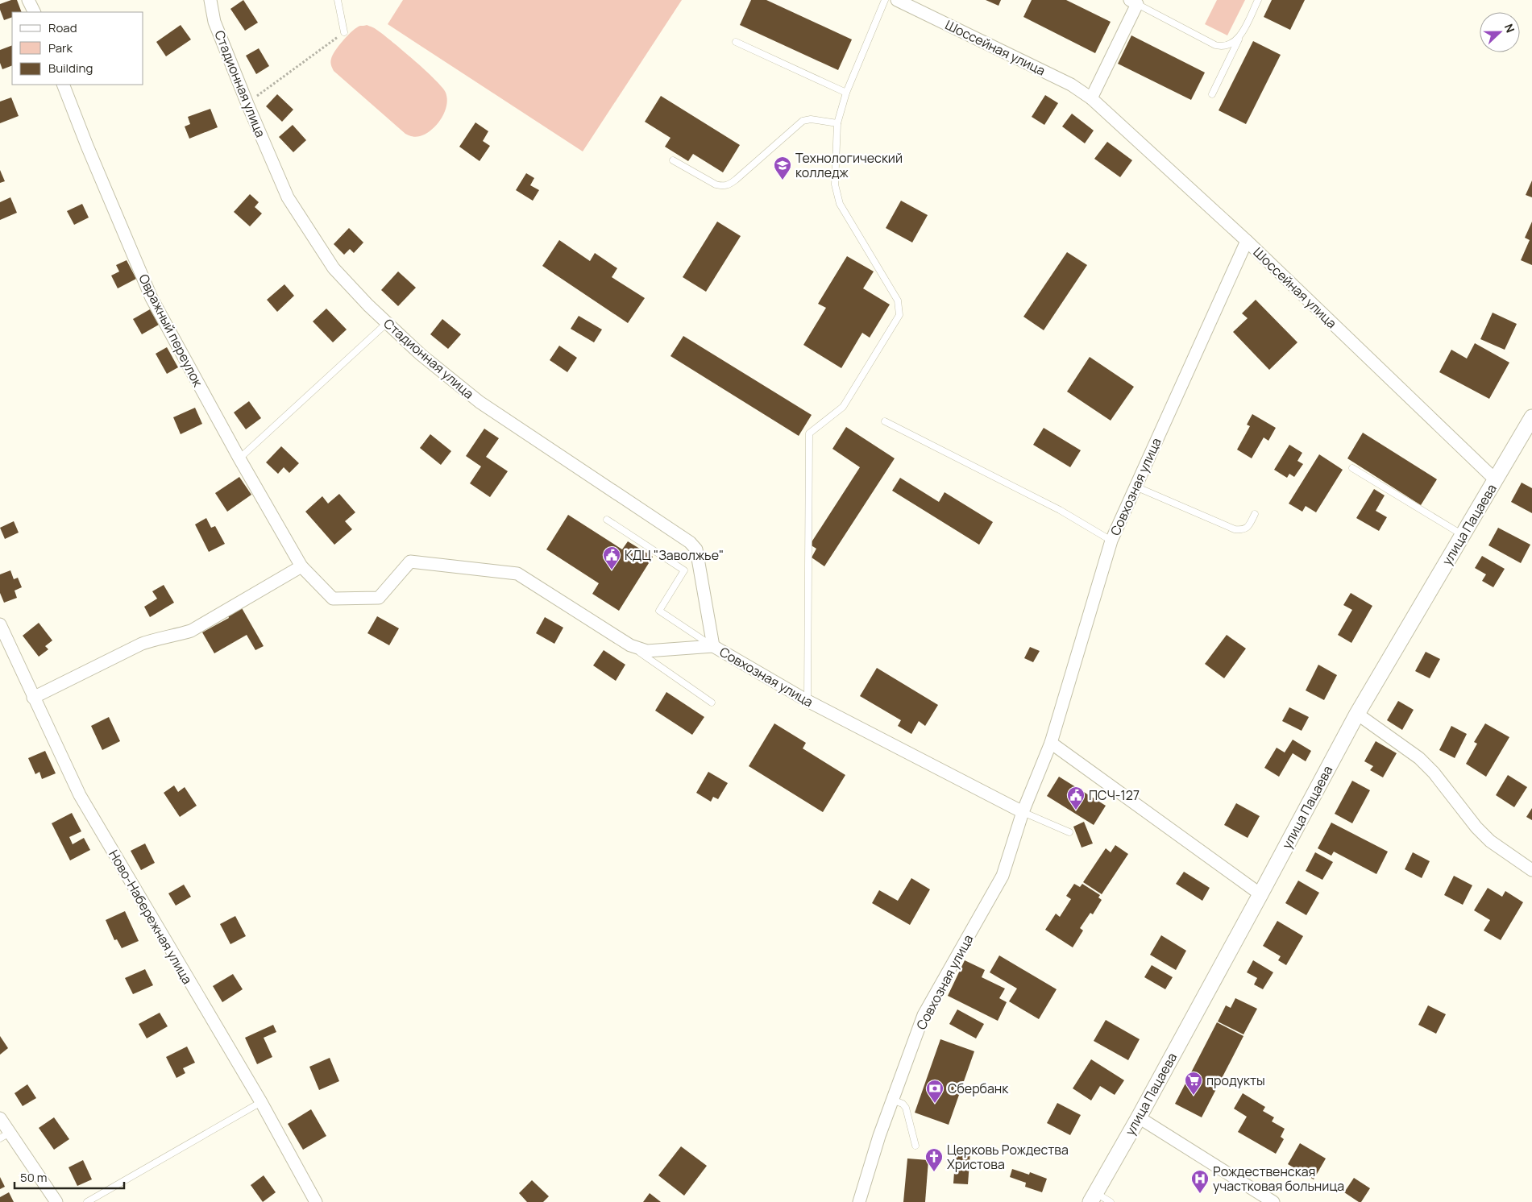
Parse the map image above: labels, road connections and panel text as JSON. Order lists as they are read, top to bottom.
{
  "streets": {
    "street": [
      "Шоссейная улица",
      "Стадионная улица",
      "Овражный переулок",
      "Совхозная улица",
      "улица Пацаева",
      "Ново-Набережная улица"
    ]
  },
  "crossings": [
    ["Шоссейная улица", "Совхозная улица"],
    ["Шоссейная улица", "улица Пацаева"],
    ["Стадионная улица", "Совхозная улица"],
    ["Овражный переулок", "Совхозная улица"]
  ],
  "places": {
    "school or university": ["Технологический колледж"],
    "public building": ["КДЦ \"Заволжье\"", "ПСЧ-127"],
    "supermarket": ["продукты"],
    "bank": ["Сбербанк"],
    "church": ["Церковь Рождества Христова"],
    "hospital": ["Рождественская участковая больница"]
  },
  "legend": ["Road", "Park", "Building"],
  "scale_bar": "50 m",
  "north": "right"
}
